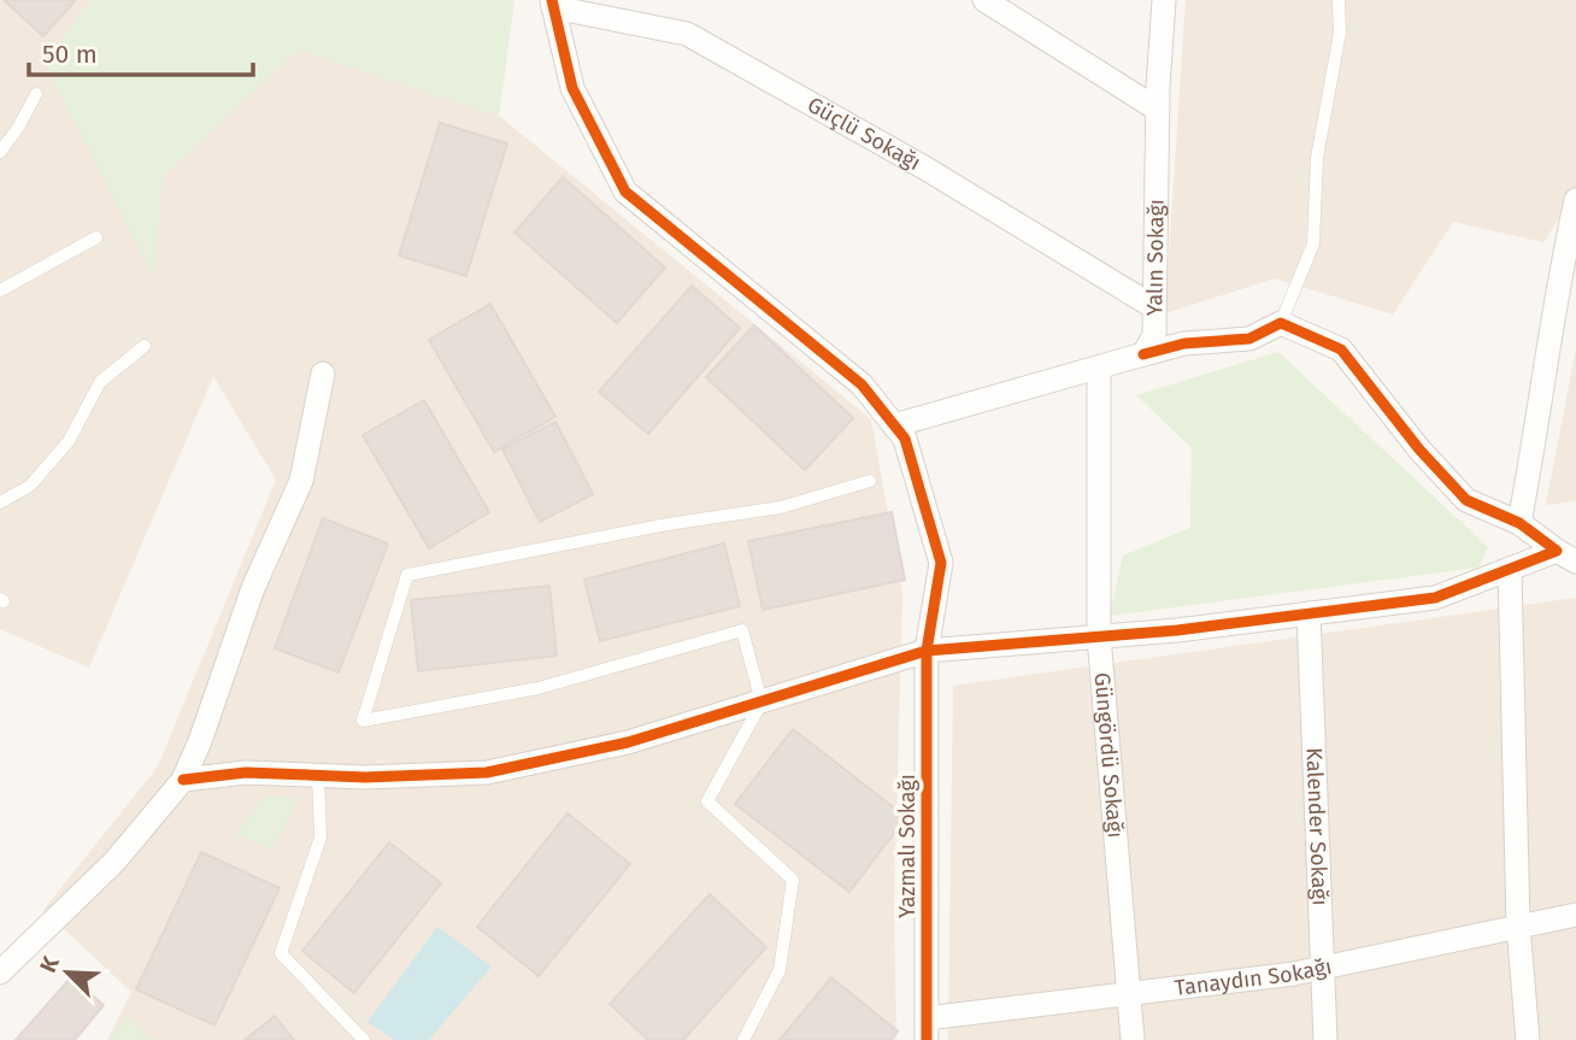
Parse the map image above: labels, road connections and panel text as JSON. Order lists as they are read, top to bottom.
{
  "streets": {
    "street": [
      "Güçlü Sokağı",
      "Yalın Sokağı",
      "Güngördü Sokağı",
      "Kalender Sokağı",
      "Yazmalı Sokağı",
      "Tanaydın Sokağı"
    ]
  },
  "crossings": [
    ["Güçlü Sokağı", "Yalın Sokağı"],
    ["Güçlü Sokağı", "Yazmalı Sokağı"],
    ["Güngördü Sokağı", "Tanaydın Sokağı"],
    ["Kalender Sokağı", "Tanaydın Sokağı"],
    ["Yazmalı Sokağı", "Tanaydın Sokağı"]
  ],
  "scale_bar": "50 m",
  "north": "top left"
}
